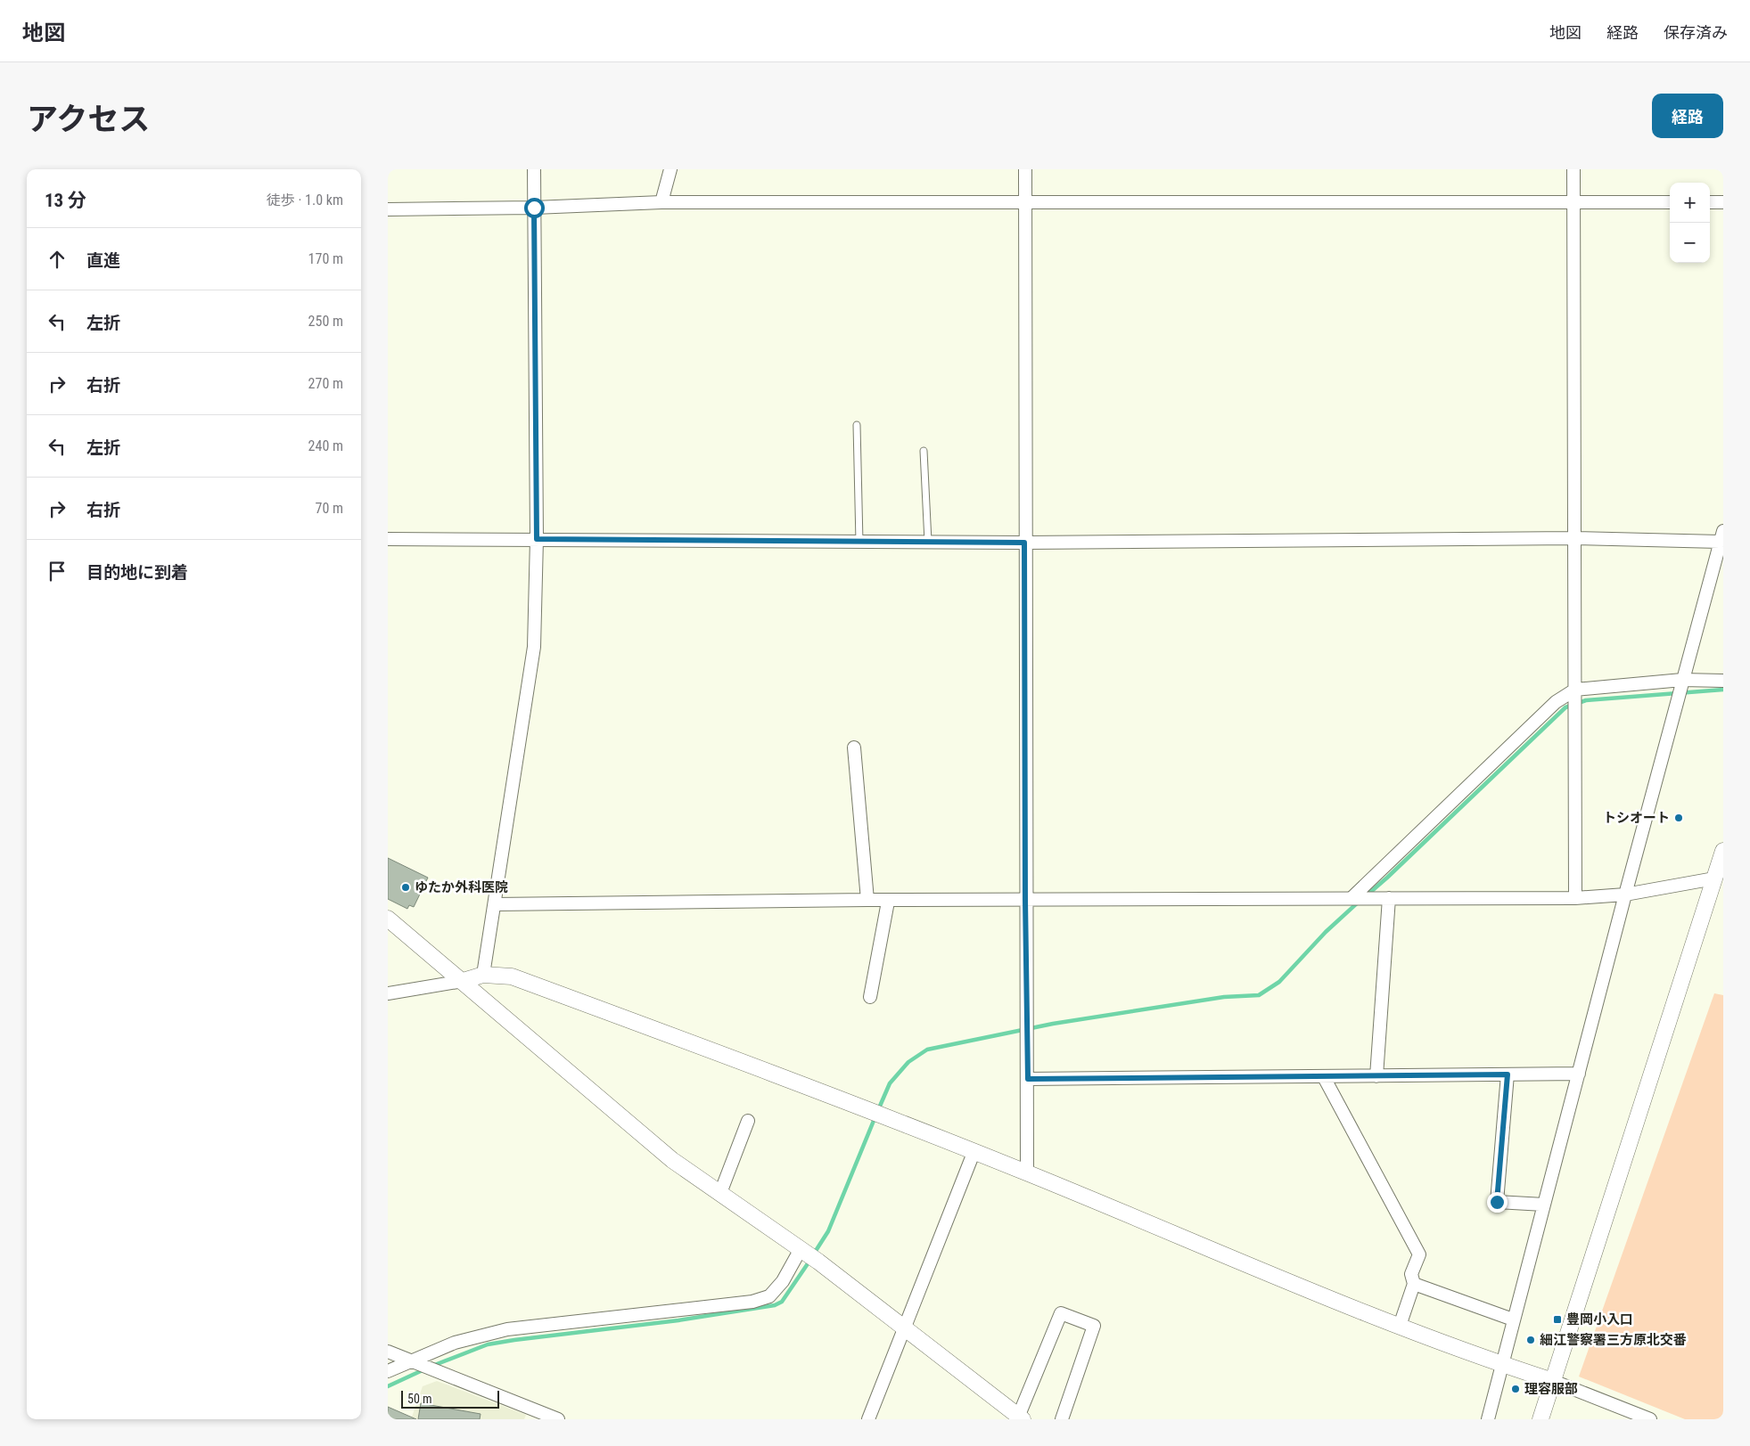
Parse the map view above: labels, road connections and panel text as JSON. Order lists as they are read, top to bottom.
{
  "places": {
    "other": [
      "トシオート",
      "ゆたか外科医院",
      "細江警察署三方原北交番",
      "理容服部"
    ],
    "transit": ["豊岡小入口"]
  },
  "scale_bar": "50 m",
  "page": {
    "header": "地図",
    "nav": ["地図", "経路", "保存済み"],
    "title": "アクセス",
    "buttons": "経路",
    "heading": ["13 分", "徒歩 · 1.0 km"],
    "map_buttons": ["+", "−"],
    "list": [
      ["直進", "170 m"],
      ["左折", "250 m"],
      ["右折", "270 m"],
      ["左折", "240 m"],
      ["右折", "70 m"],
      "目的地に到着"
    ],
    "scale": "50 m"
  }
}
